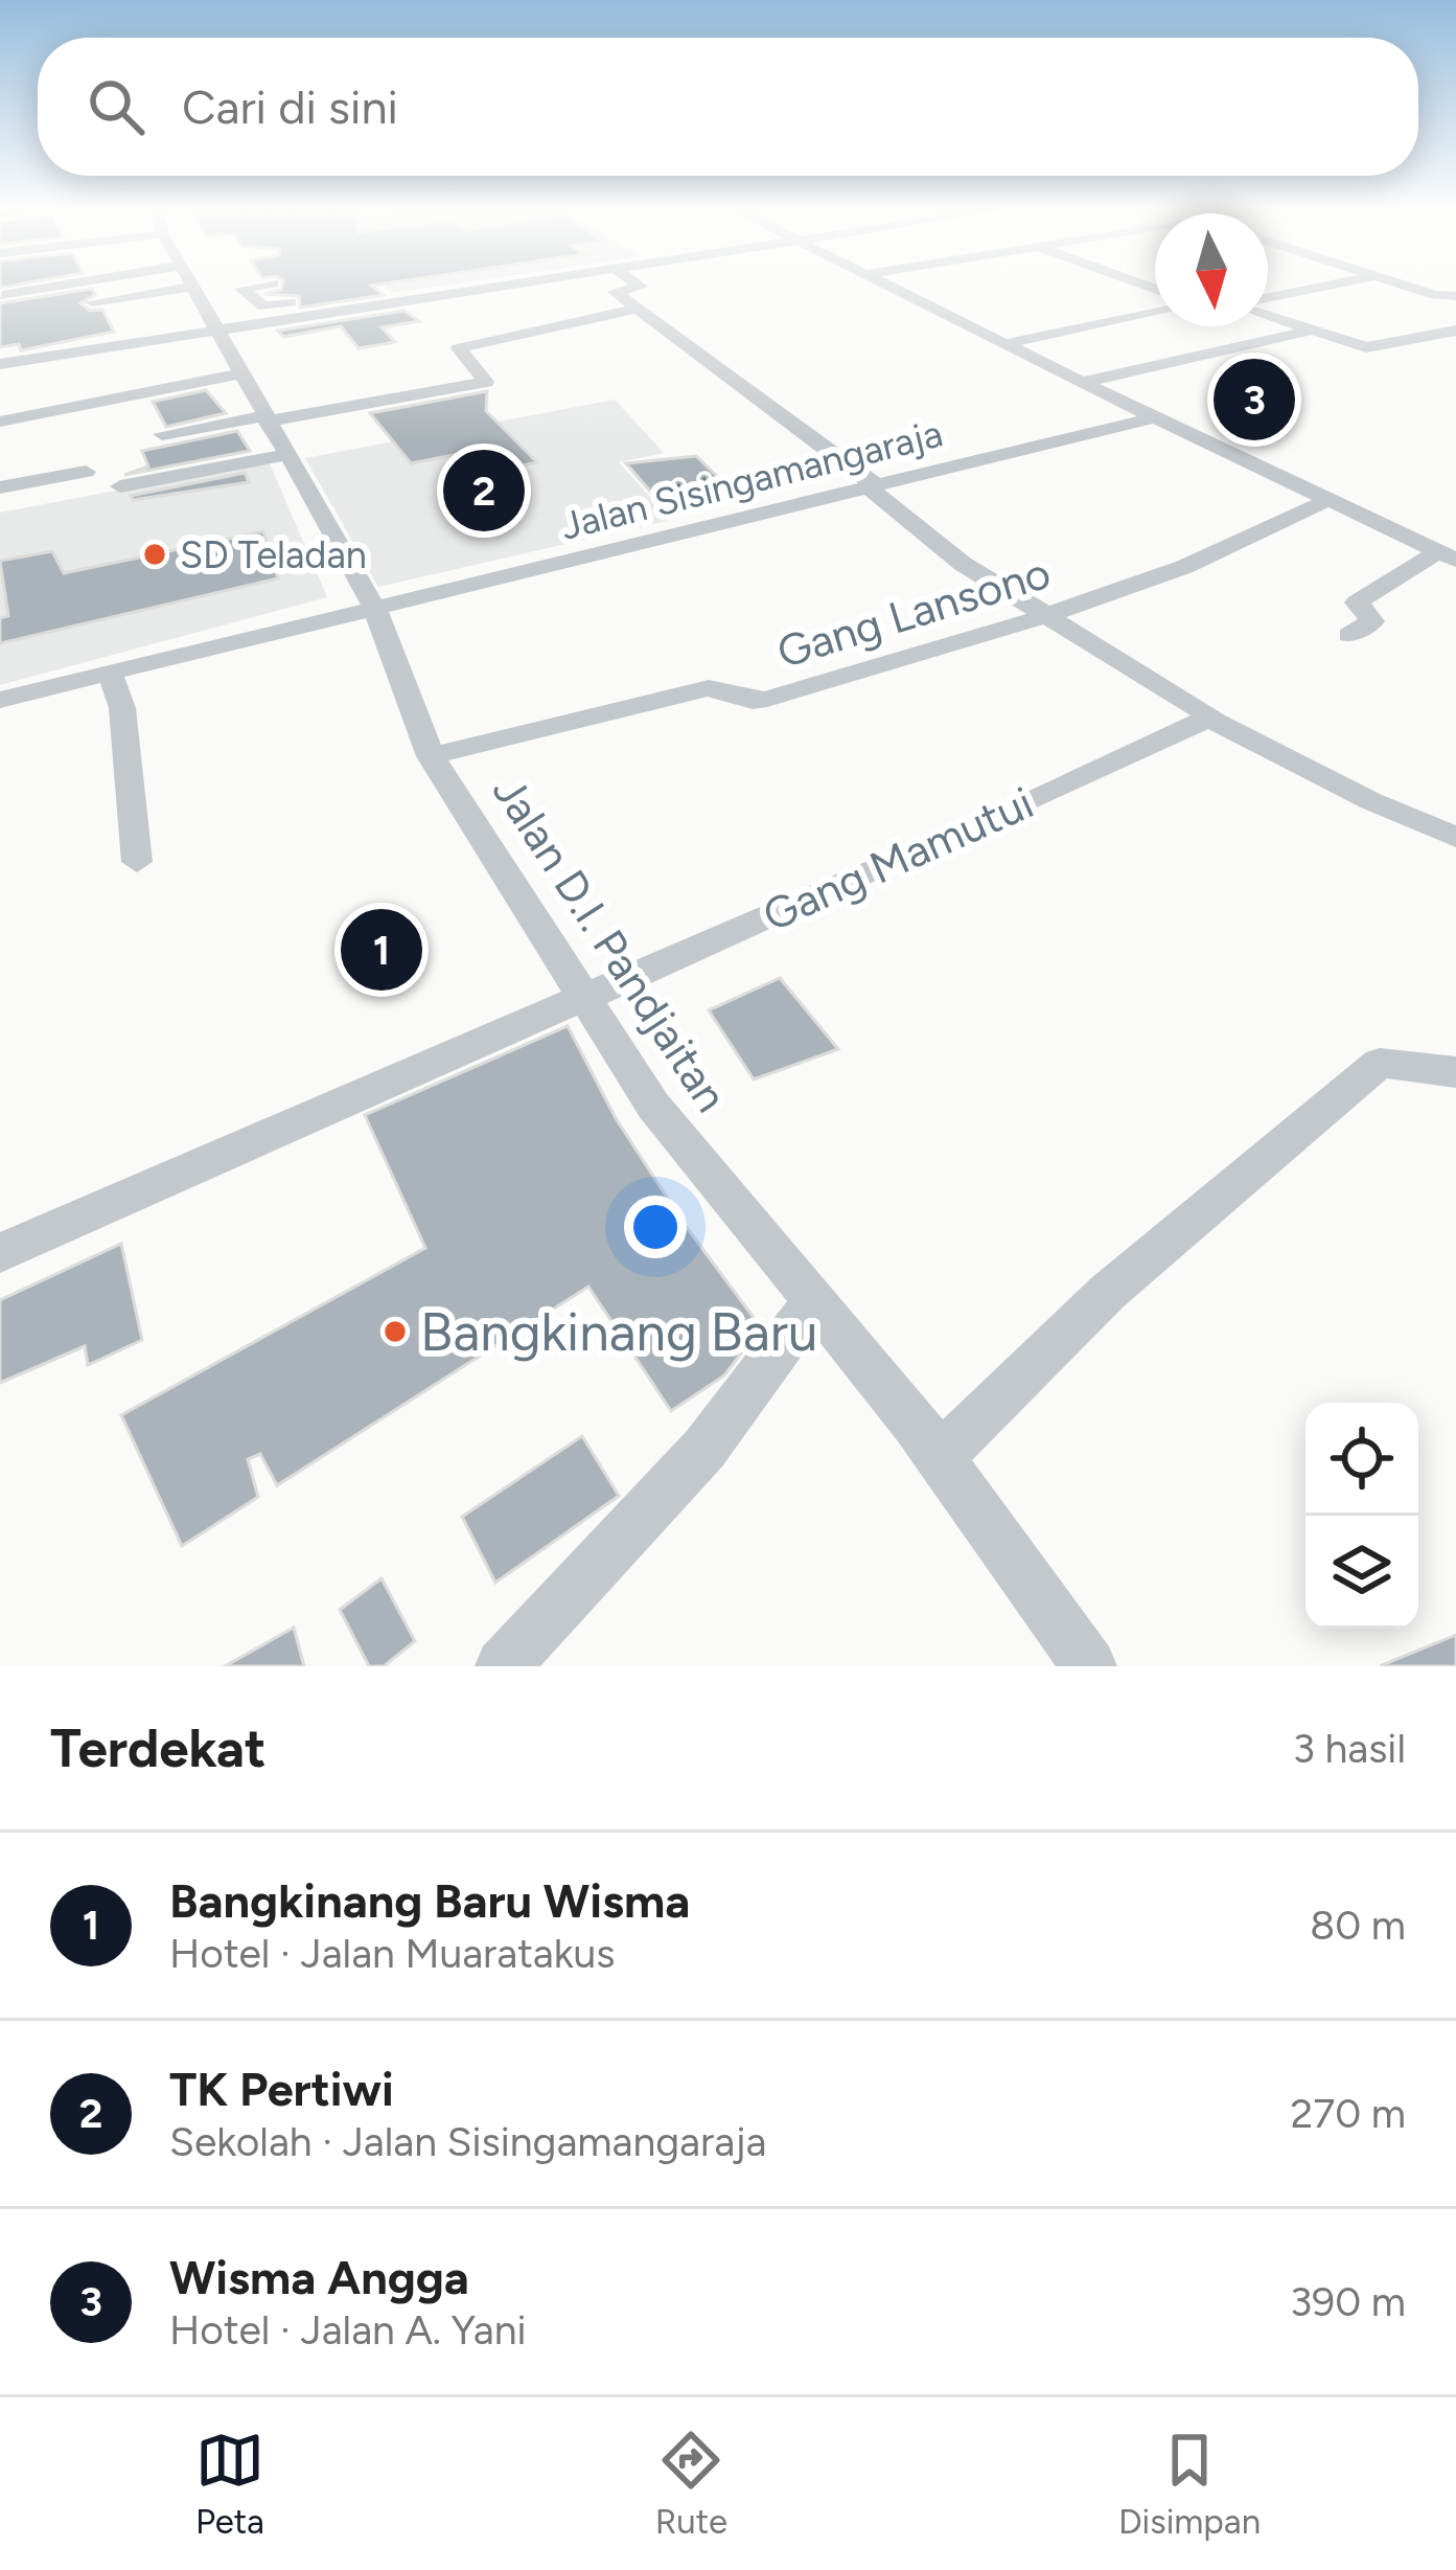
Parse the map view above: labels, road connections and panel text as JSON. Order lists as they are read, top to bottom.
{
  "streets": {
    "street": [
      "Jalan Sisingamangaraja",
      "Gang Lansono",
      "Gang Mamutui",
      "Jalan D.I. Pandjaitan"
    ]
  },
  "crossings": [
    ["Jalan Sisingamangaraja", "Jalan D.I. Pandjaitan"],
    ["Gang Lansono", "Jalan D.I. Pandjaitan"],
    ["Gang Mamutui", "Jalan D.I. Pandjaitan"]
  ],
  "places": ["SD Teladan", "Bangkinang Baru"],
  "north": "bottom",
  "page": {
    "search": "Cari di sini",
    "pins": ["3", "2", "1"],
    "heading": ["Terdekat", "3 hasil"],
    "list": [
      {
        "mark": "1",
        "name": "Bangkinang Baru Wisma",
        "note": "Hotel · Jalan Muaratakus",
        "value": "80 m"
      },
      {
        "mark": "2",
        "name": "TK Pertiwi",
        "note": "Sekolah · Jalan Sisingamangaraja",
        "value": "270 m"
      },
      {
        "mark": "3",
        "name": "Wisma Angga",
        "note": "Hotel · Jalan A. Yani",
        "value": "390 m"
      }
    ],
    "nav": ["Peta", "Rute", "Disimpan"]
  }
}
